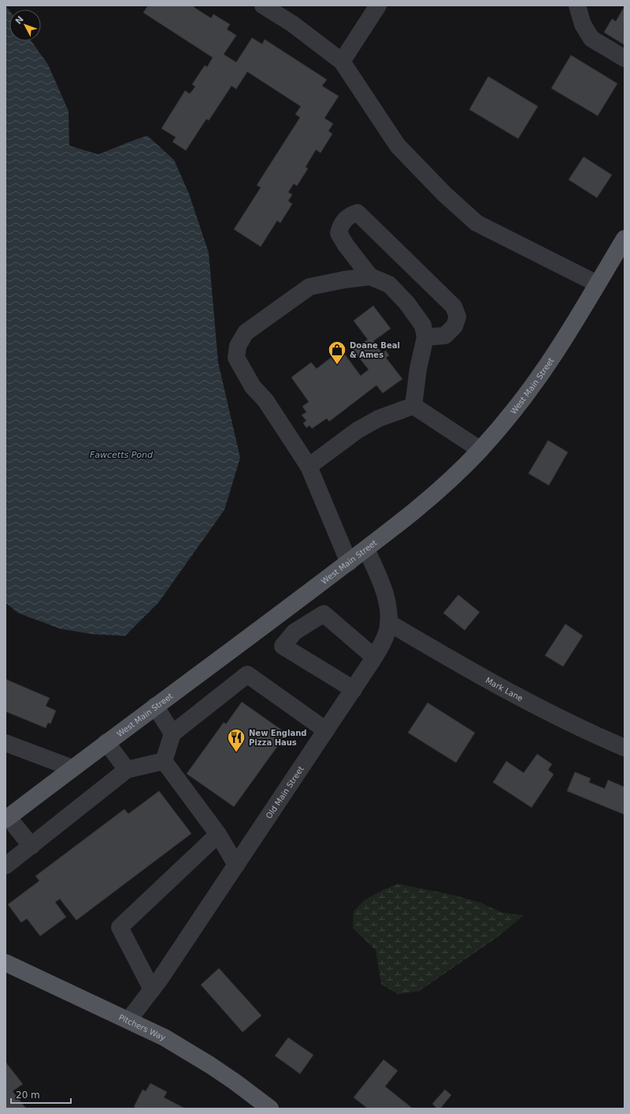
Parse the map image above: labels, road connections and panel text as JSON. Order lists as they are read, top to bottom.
{
  "streets": {
    "main road": ["West Main Street", "Pitchers Way"],
    "street": ["Mark Lane", "Old Main Street"]
  },
  "crossings": [
    ["West Main Street", "Old Main Street"],
    ["Mark Lane", "Old Main Street"],
    ["Old Main Street", "Pitchers Way"]
  ],
  "water": ["Fawcetts Pond"],
  "places": {
    "shop": ["Doane Beal & Ames"],
    "restaurant": ["New England Pizza Haus"]
  },
  "scale_bar": "20 m",
  "north": "top left"
}
